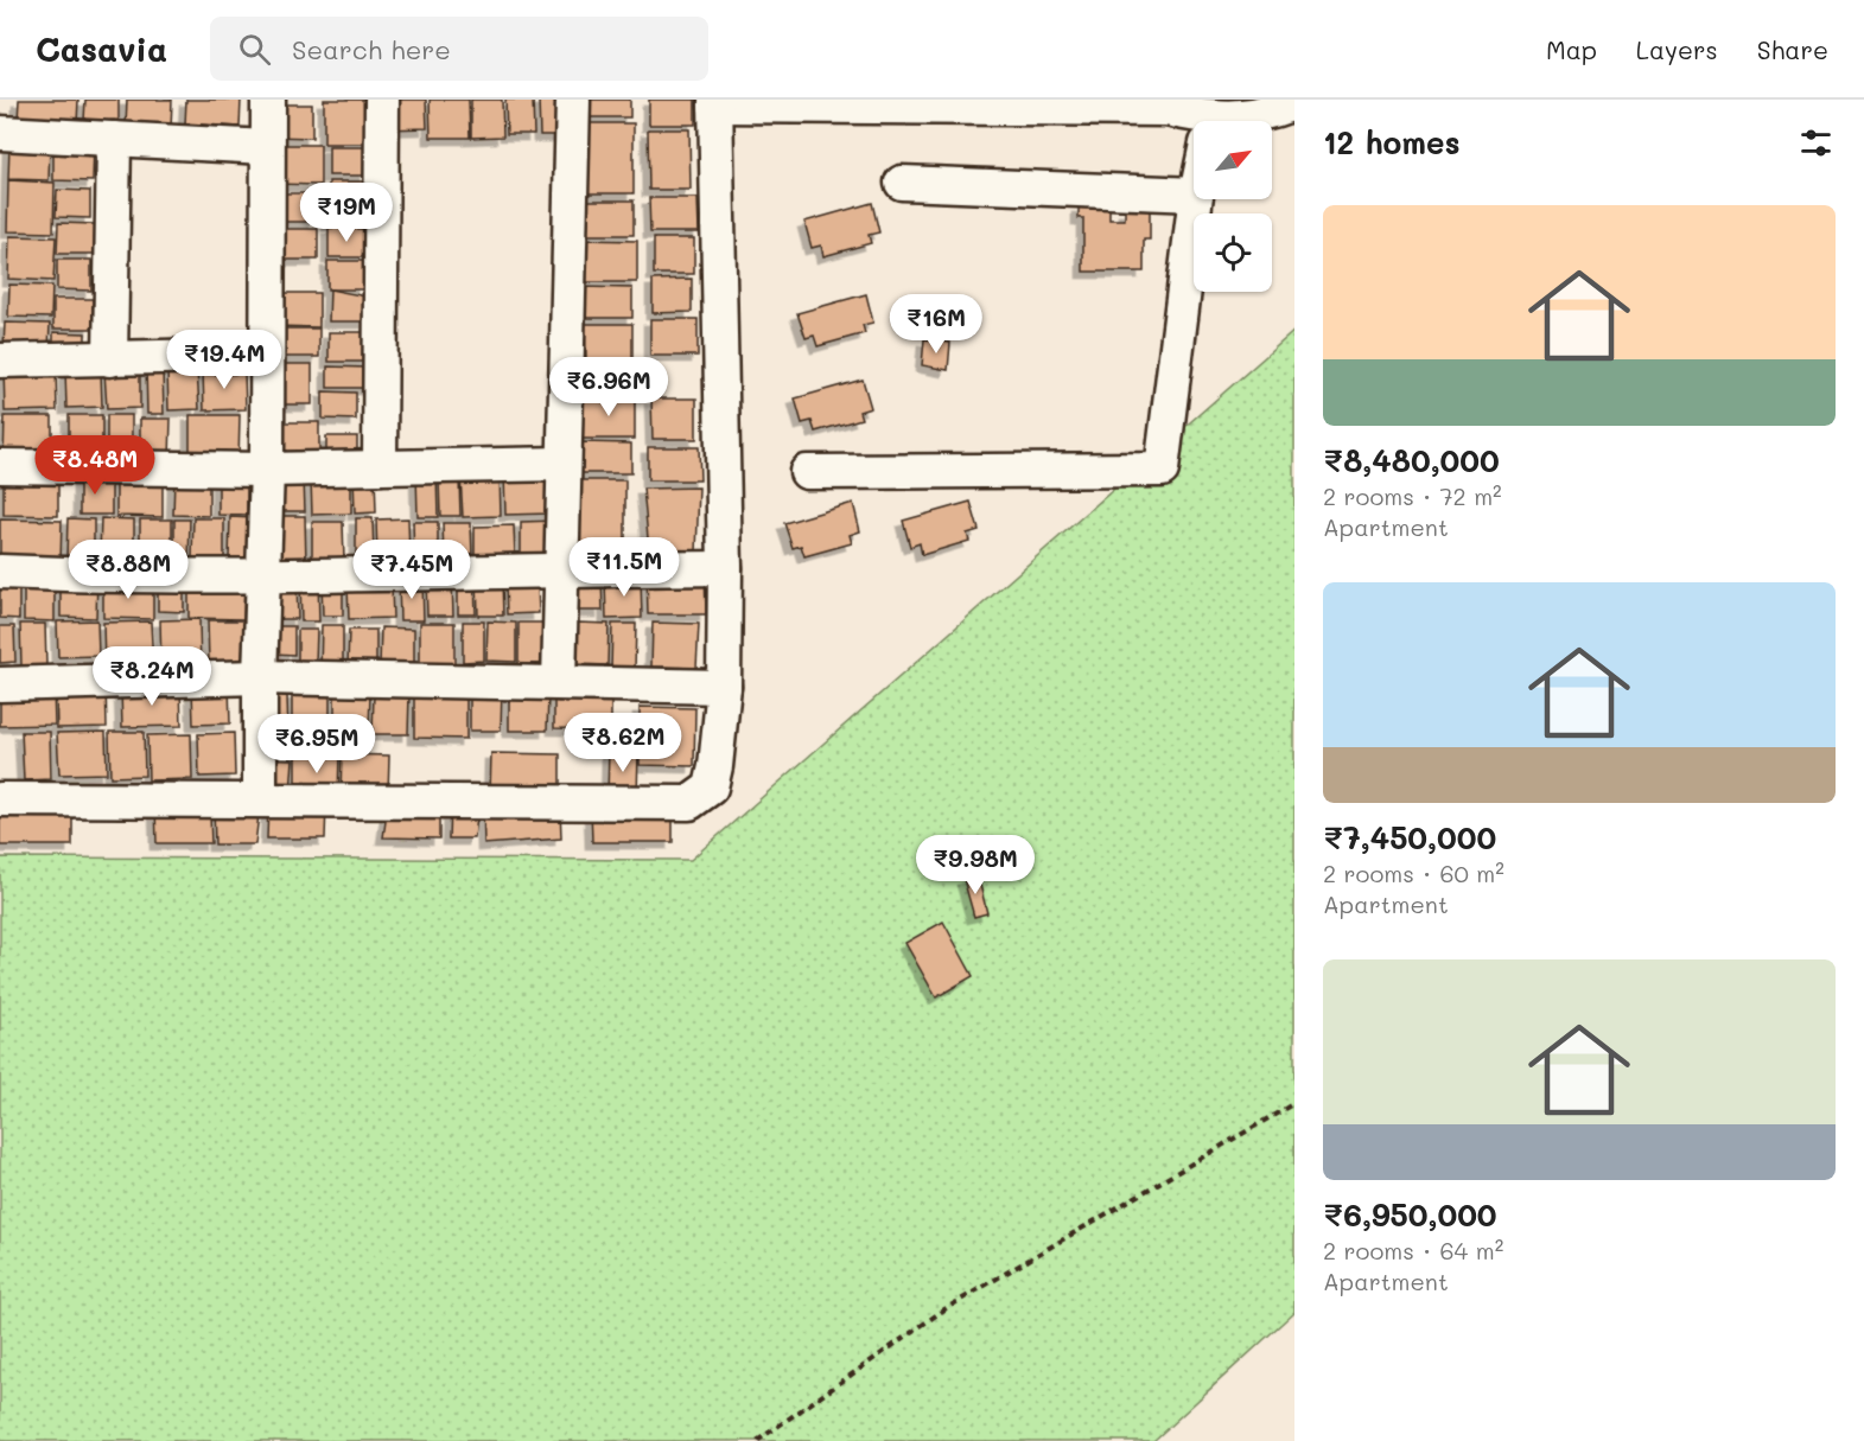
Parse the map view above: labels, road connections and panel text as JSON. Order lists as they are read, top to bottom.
{
  "north": "top right",
  "page": {
    "header": "Casavia",
    "search": "Search here",
    "nav": ["Map", "Layers", "Share"],
    "heading": "12 homes",
    "price": [
      "₹19M",
      "₹16M",
      "₹19.4M",
      "₹6.96M",
      "₹8.48M",
      "₹11.5M",
      "₹8.88M",
      "₹7.45M",
      "₹8.24M",
      "₹8.62M",
      "₹6.95M",
      "₹9.98M"
    ],
    "list": [
      {
        "name": "₹8,480,000",
        "note": "2 rooms · 72 m² · Apartment"
      },
      {
        "name": "₹7,450,000",
        "note": "2 rooms · 60 m² · Apartment"
      },
      {
        "name": "₹6,950,000",
        "note": "2 rooms · 64 m² · Apartment"
      }
    ]
  }
}
